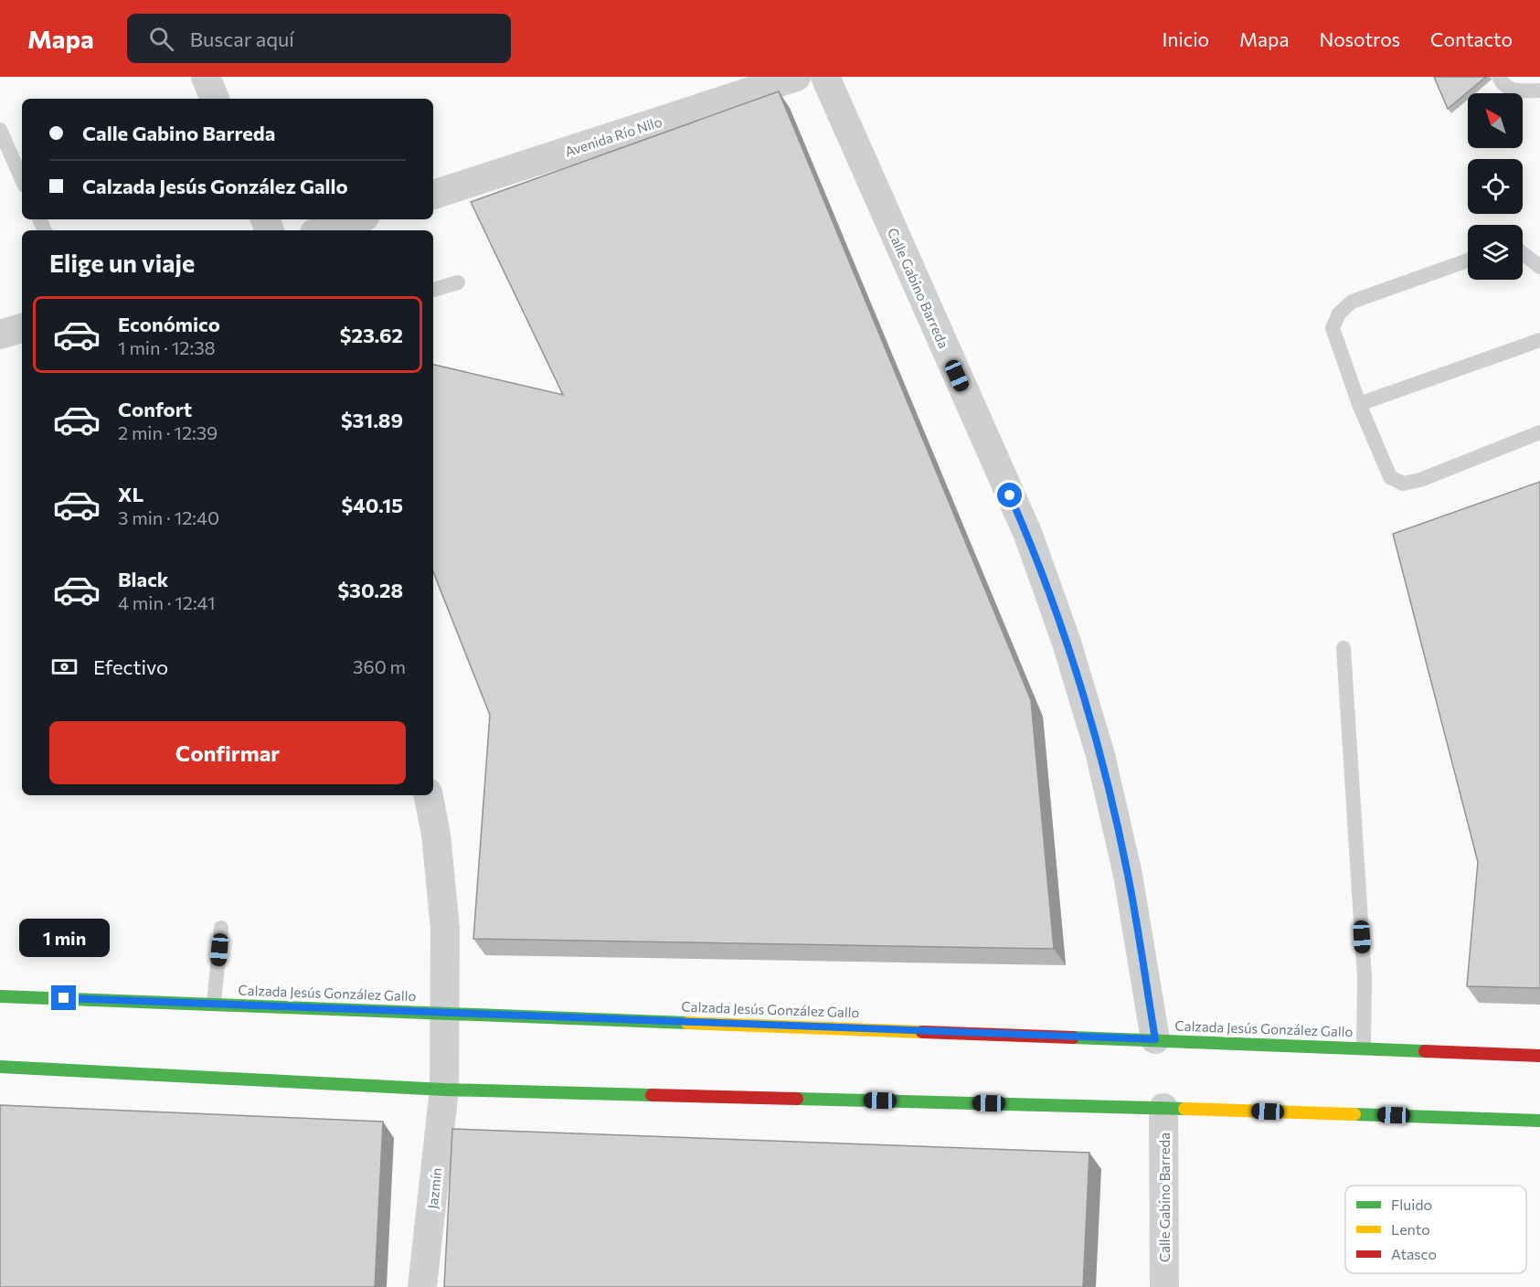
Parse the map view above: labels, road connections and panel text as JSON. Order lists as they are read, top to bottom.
{
  "streets": {
    "main road": ["Calzada Jesús González Gallo"],
    "street": ["Avenida Río Nilo", "Calle Gabino Barreda", "Jazmín"]
  },
  "crossings": [
    ["Calle Gabino Barreda", "Calzada Jesús González Gallo"],
    ["Calzada Jesús González Gallo", "Jazmín"]
  ],
  "legend": ["Fluido", "Lento", "Atasco"],
  "north": "top left",
  "page": {
    "header": "Mapa",
    "search": "Buscar aquí",
    "nav": [
      "Inicio",
      "Mapa",
      "Nosotros",
      "Contacto"
    ],
    "banner": ["Calle Gabino Barreda", "Calzada Jesús González Gallo"],
    "heading": "Elige un viaje",
    "list": [
      {
        "name": "Económico",
        "note": "1 min · 12:38",
        "value": "$23.62"
      },
      {
        "name": "Confort",
        "note": "2 min · 12:39",
        "value": "$31.89"
      },
      {
        "name": "XL",
        "note": "3 min · 12:40",
        "value": "$40.15"
      },
      {
        "name": "Black",
        "note": "4 min · 12:41",
        "value": "$30.28"
      }
    ],
    "pay": ["Efectivo", "360 m"],
    "buttons": "Confirmar",
    "bubble": "1 min"
  }
}
